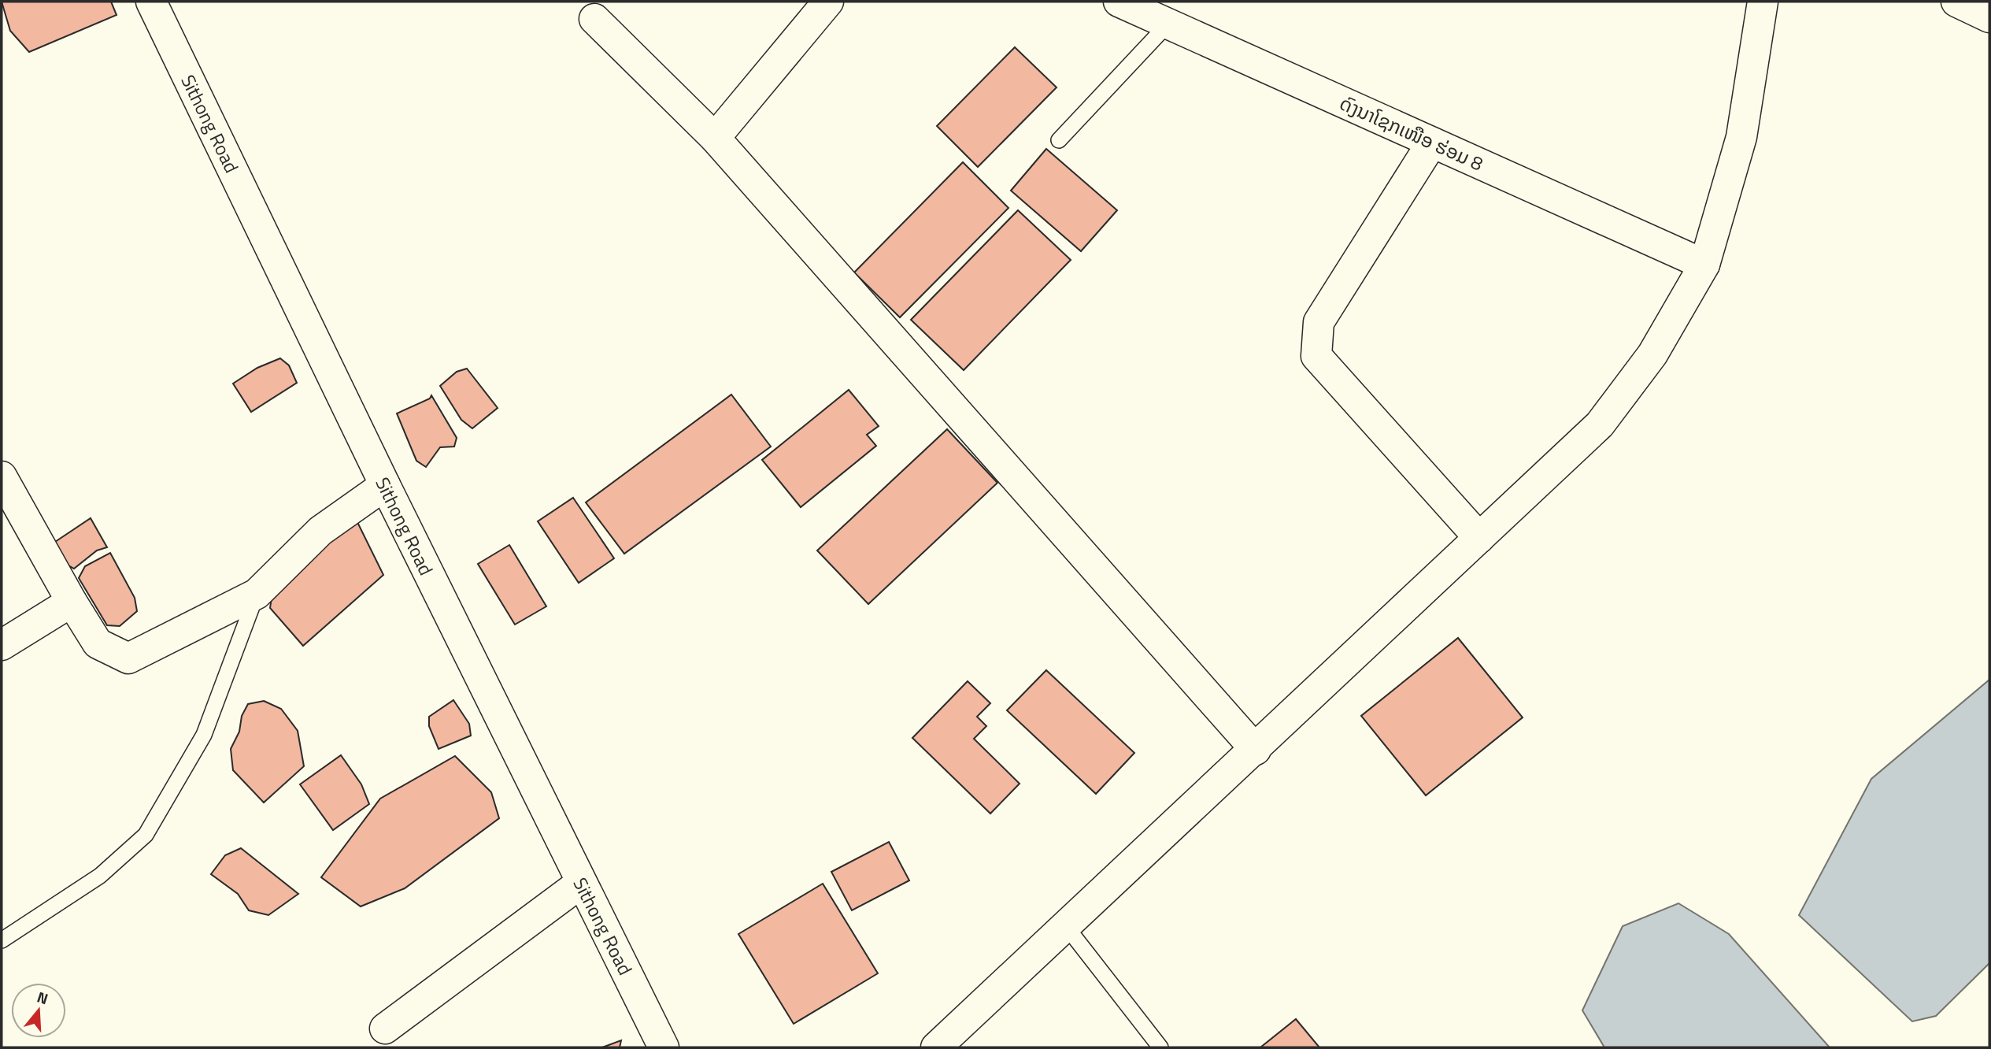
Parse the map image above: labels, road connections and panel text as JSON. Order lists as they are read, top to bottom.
{
  "streets": {
    "street": ["Sithong Road", "ດົງນາໂຊກເໜືອ ຮ່ອມ 8"]
  },
  "north": "top"
}
